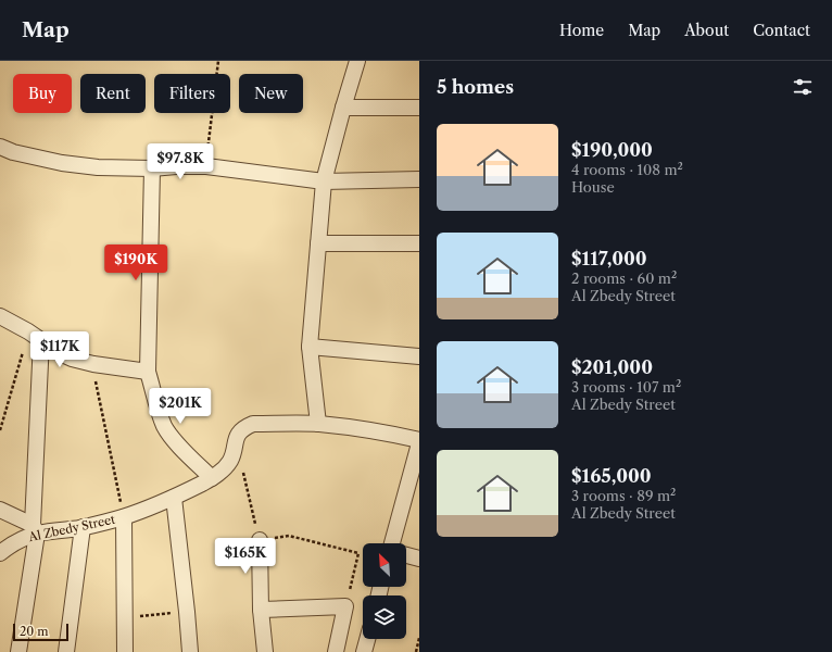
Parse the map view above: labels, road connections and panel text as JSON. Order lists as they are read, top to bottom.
{
  "streets": {
    "street": ["Al Zbedy Street"]
  },
  "scale_bar": "20 m",
  "north": "top left",
  "page": {
    "header": "Map",
    "nav": [
      "Home",
      "Map",
      "About",
      "Contact"
    ],
    "heading": "5 homes",
    "chip": [
      "Buy",
      "Rent",
      "Filters",
      "New"
    ],
    "list": [
      {
        "name": "$190,000",
        "note": "4 rooms · 108 m² · House"
      },
      {
        "name": "$117,000",
        "note": "2 rooms · 60 m² · Al Zbedy Street"
      },
      {
        "name": "$201,000",
        "note": "3 rooms · 107 m² · Al Zbedy Street"
      },
      {
        "name": "$165,000",
        "note": "3 rooms · 89 m² · Al Zbedy Street"
      }
    ],
    "price": [
      "$97.8K",
      "$190K",
      "$117K",
      "$201K",
      "$165K"
    ],
    "scale": "20 m"
  }
}
